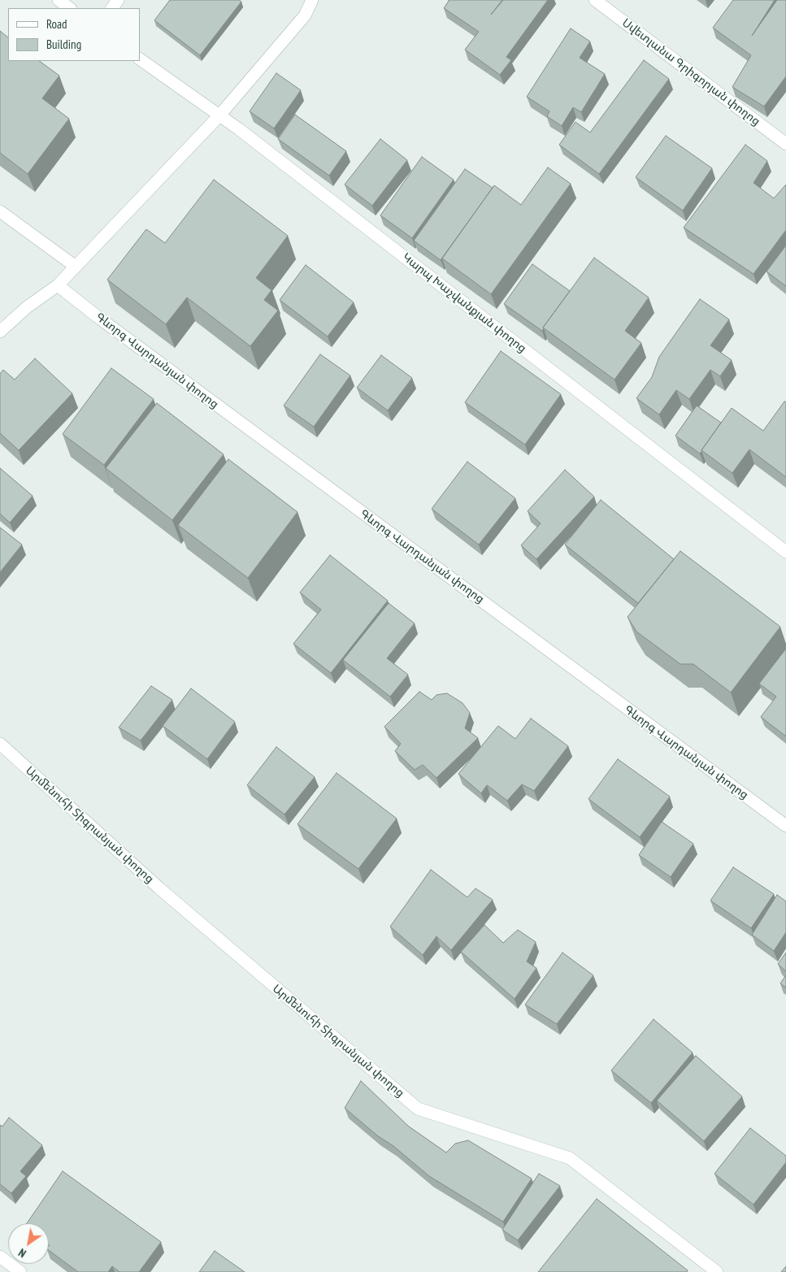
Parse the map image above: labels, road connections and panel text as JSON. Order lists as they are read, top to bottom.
{
  "streets": {
    "street": [
      "Սվետլանա Գրիգորյան փողոց",
      "Կարպ Խաչվանքյան փողոց",
      "Գևորգ Վարդանյան փողոց",
      "Արմենուհի Տիգրանյան փողոց"
    ]
  },
  "legend": ["Road", "Building"],
  "north": "bottom left"
}
